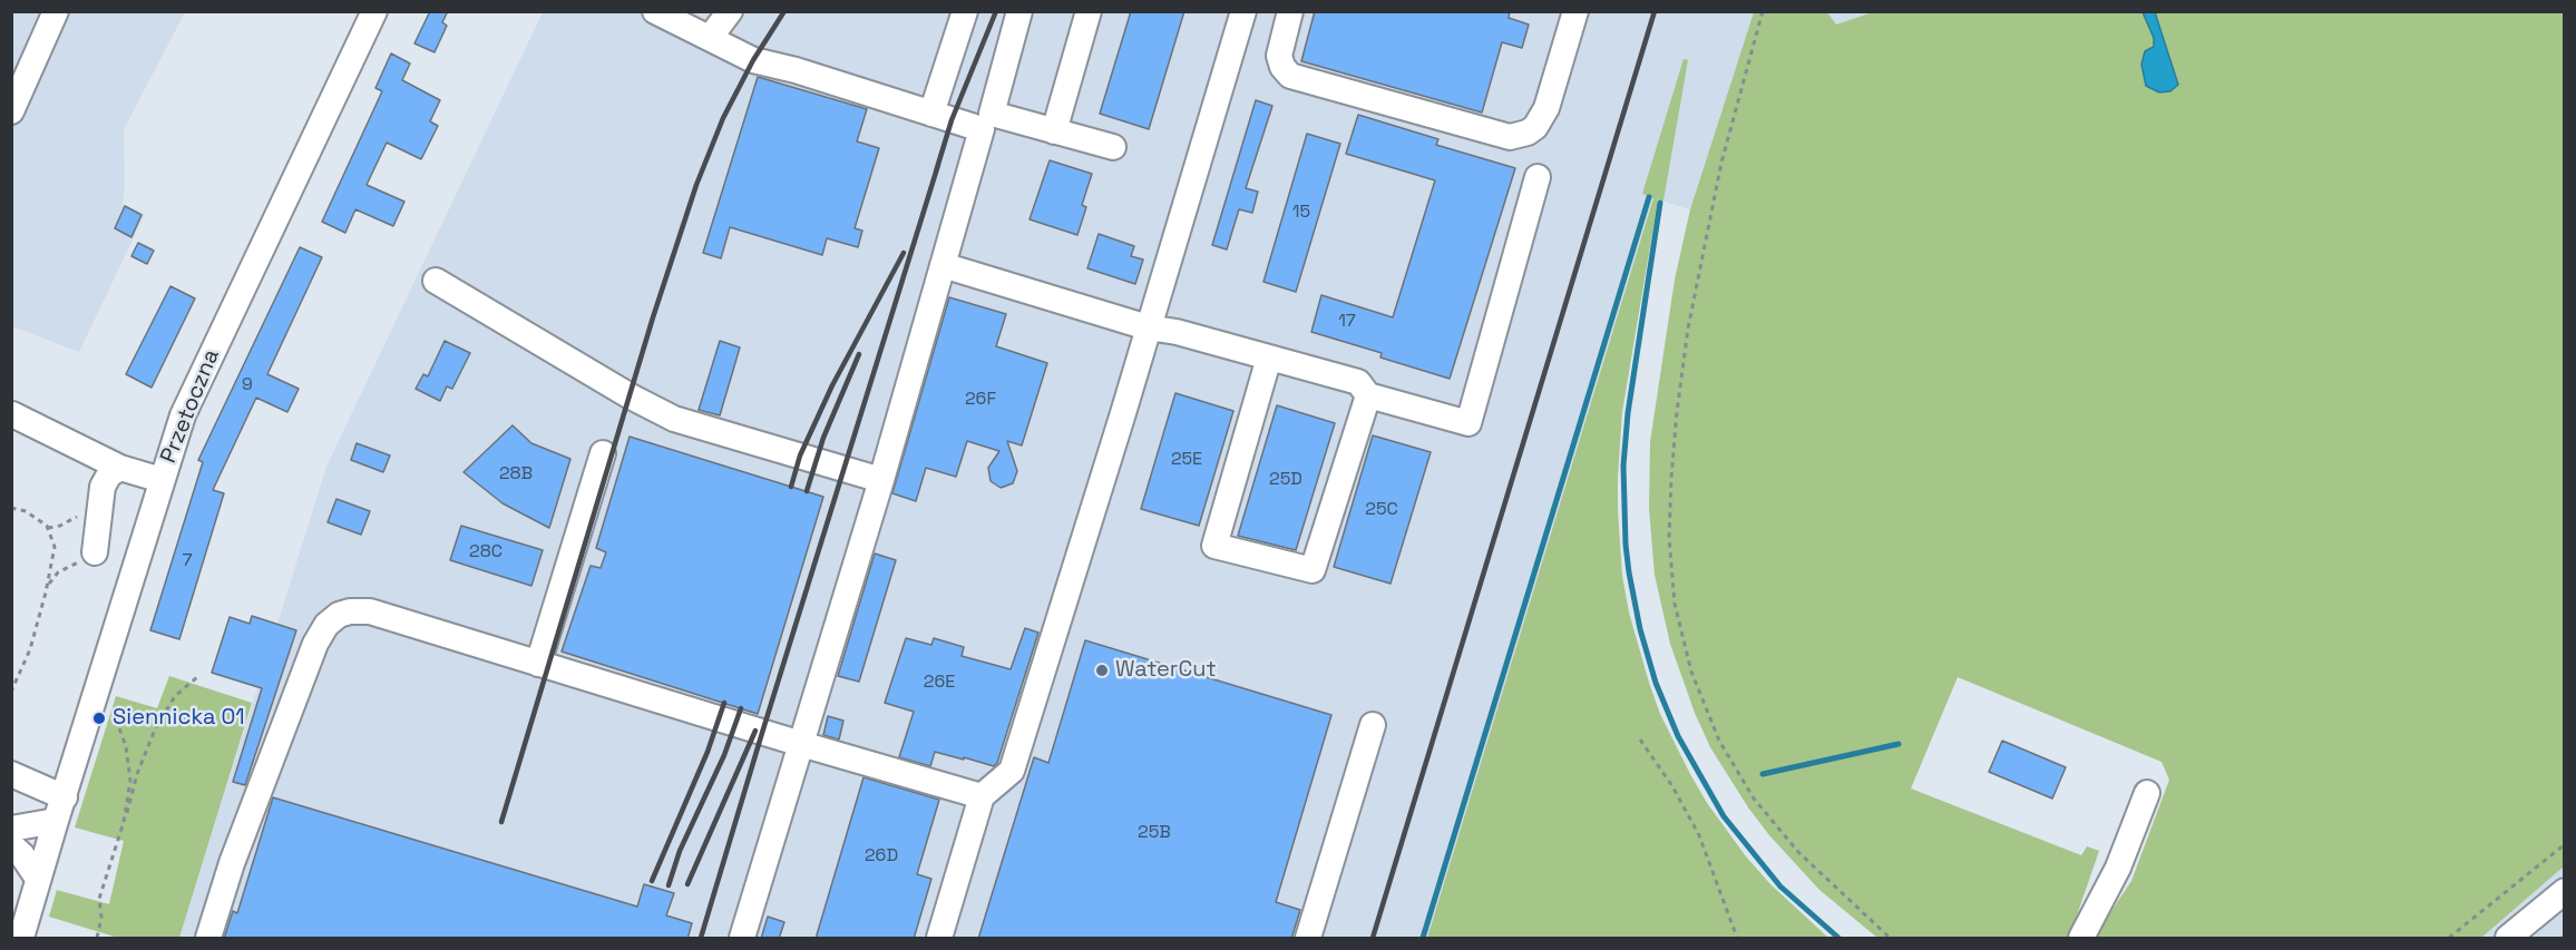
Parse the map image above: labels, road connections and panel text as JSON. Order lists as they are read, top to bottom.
{
  "streets": {
    "street": ["Przetoczna"]
  },
  "places": ["WaterCut", "Siennicka 01"],
  "house_numbers": [
    "15",
    "17",
    "9",
    "26F",
    "25E",
    "28B",
    "25D",
    "25C",
    "28C",
    "7",
    "26E",
    "25B",
    "26D"
  ]
}
